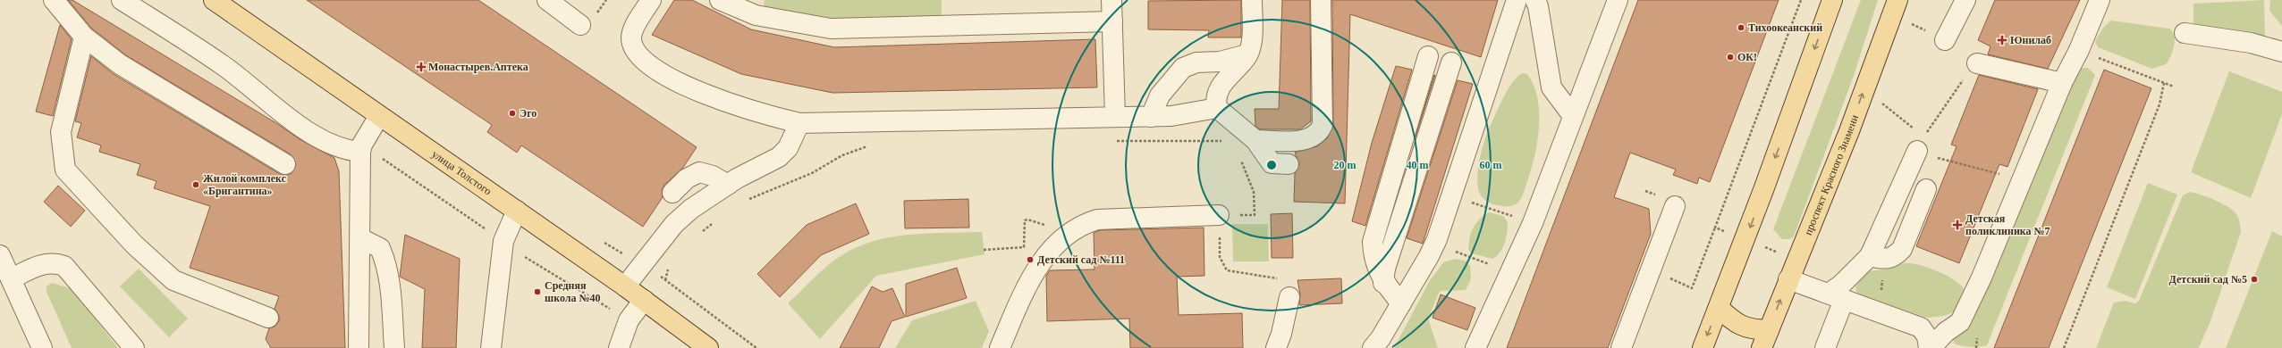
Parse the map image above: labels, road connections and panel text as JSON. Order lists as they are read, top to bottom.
{
  "streets": {
    "main road": ["улица Толстого", "проспект Красного Знамени"]
  },
  "places": {
    "other": [
      "Тихоокеанский",
      "ОК!",
      "Эго",
      "Жилой комплекс «Бригантина»",
      "Детский сад №111",
      "Детский сад №5",
      "Средняя школа №40"
    ],
    "health": ["Юнилаб", "Монастырев.Аптека", "Детская поликлиника №7"]
  },
  "rings": ["20 m", "40 m", "60 m"]
}
